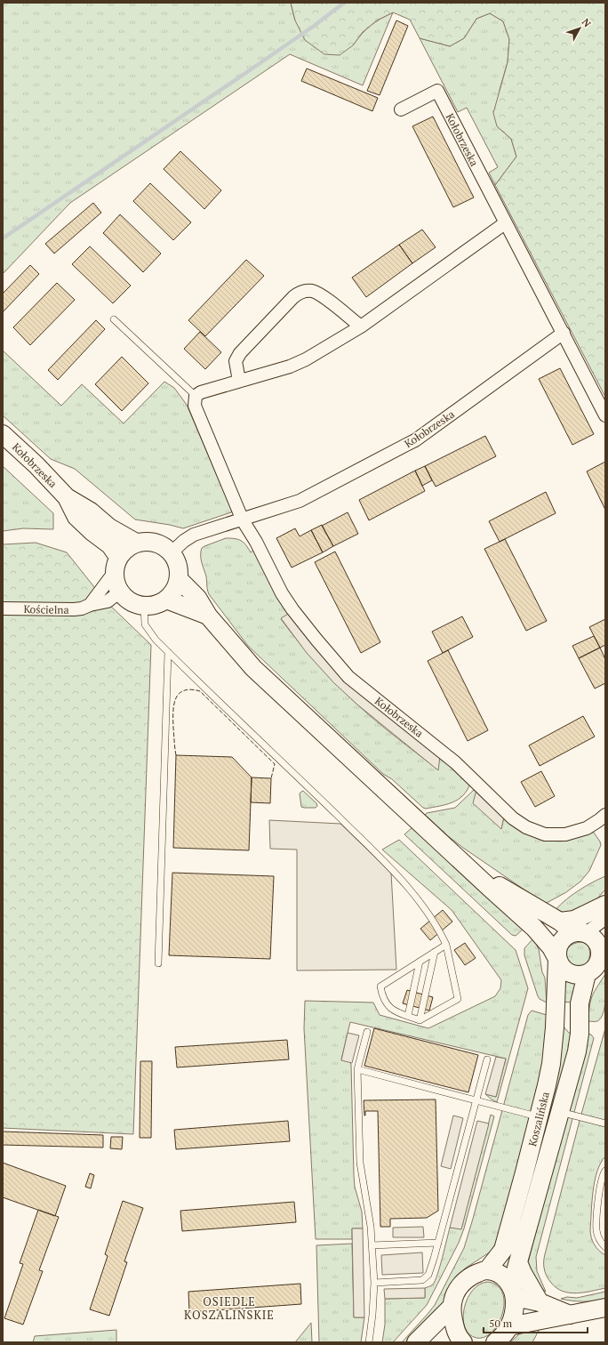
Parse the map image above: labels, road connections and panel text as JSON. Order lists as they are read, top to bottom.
{
  "streets": {
    "main road": ["Kołobrzeska", "Koszalińska"],
    "street": ["Kościelna"]
  },
  "crossings": [
    ["Kołobrzeska", "Kościelna"]
  ],
  "districts": ["OSIEDLE KOSZALIŃSKIE"],
  "scale_bar": "50 m",
  "north": "top right"
}
